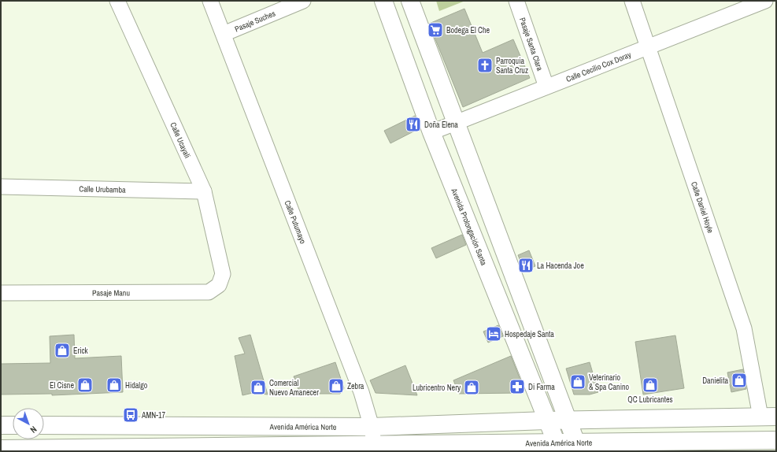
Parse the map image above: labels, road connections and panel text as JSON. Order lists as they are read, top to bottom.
{
  "streets": {
    "main road": ["Avenida Prolongación Santa", "Avenida América Norte"],
    "street": [
      "Pasaje Suches",
      "Pasaje Santa Clara",
      "Calle Cecilio Cox Doray",
      "Calle Ucayali",
      "Calle Urubamba",
      "Calle Daniel Hoyle",
      "Calle Putumayo",
      "Pasaje Manu"
    ]
  },
  "crossings": [
    ["Pasaje Suches", "Calle Putumayo"],
    ["Pasaje Santa Clara", "Calle Cecilio Cox Doray"],
    ["Calle Cecilio Cox Doray", "Calle Daniel Hoyle"],
    ["Calle Cecilio Cox Doray", "Avenida Prolongación Santa"],
    ["Calle Ucayali", "Calle Urubamba"],
    ["Calle Ucayali", "Pasaje Manu"],
    ["Calle Daniel Hoyle", "Avenida América Norte"],
    ["Calle Putumayo", "Avenida América Norte"],
    ["Avenida Prolongación Santa", "Avenida América Norte"]
  ],
  "places": {
    "supermarket": ["Bodega El Che"],
    "church": ["Parroquia Santa Cruz"],
    "restaurant": ["Doña Elena", "La Hacenda Joe"],
    "hotel": ["Hospedaje Santa"],
    "shop": [
      "Erick",
      "Danielita",
      "Veterinario & Spa Canino",
      "El Cisne",
      "Hidalgo",
      "QC Lubricantes",
      "Zebra",
      "Comercial Nuevo Amanecer",
      "Lubricentro Nery"
    ],
    "pharmacy": ["Di Farma"],
    "bus stop": ["AMN-17"]
  },
  "north": "bottom right"
}
